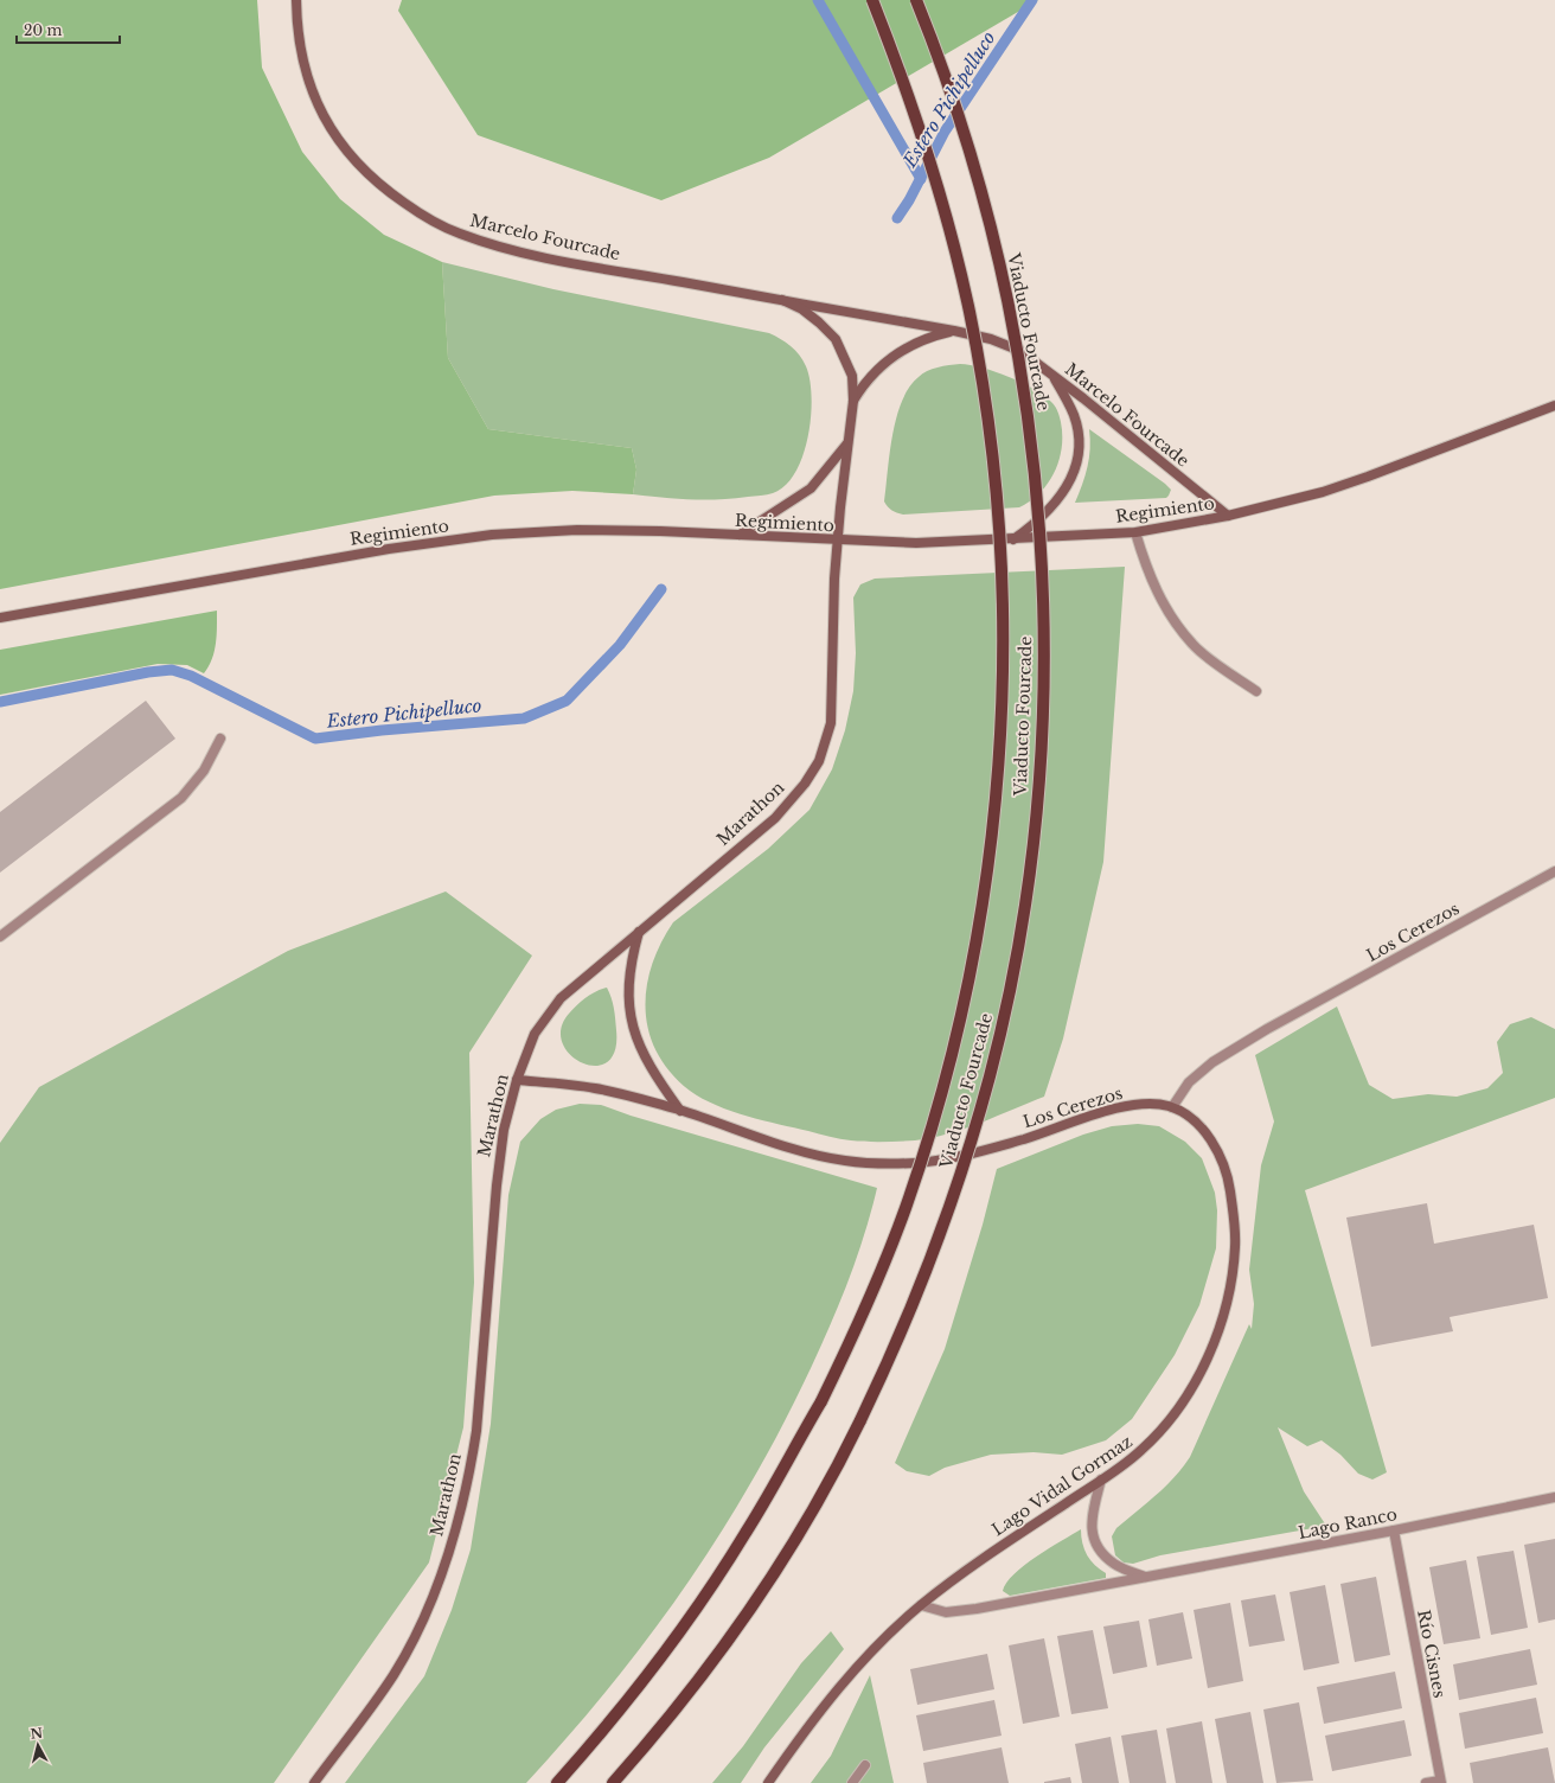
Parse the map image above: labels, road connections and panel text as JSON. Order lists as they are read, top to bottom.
{
  "streets": {
    "main road": [
      "Marcelo Fourcade",
      "Viaducto Fourcade",
      "Regimiento",
      "Marathon",
      "Los Cerezos",
      "Lago Vidal Gormaz"
    ],
    "street": ["Lago Ranco", "Río Cisnes"]
  },
  "crossings": [
    ["Marcelo Fourcade", "Regimiento"],
    ["Marcelo Fourcade", "Marathon"],
    ["Regimiento", "Marathon"],
    ["Marathon", "Los Cerezos"],
    ["Los Cerezos", "Lago Vidal Gormaz"],
    ["Lago Vidal Gormaz", "Lago Ranco"],
    ["Lago Ranco", "Río Cisnes"]
  ],
  "water": ["Estero Pichipelluco"],
  "scale_bar": "20 m",
  "north": "top"
}
